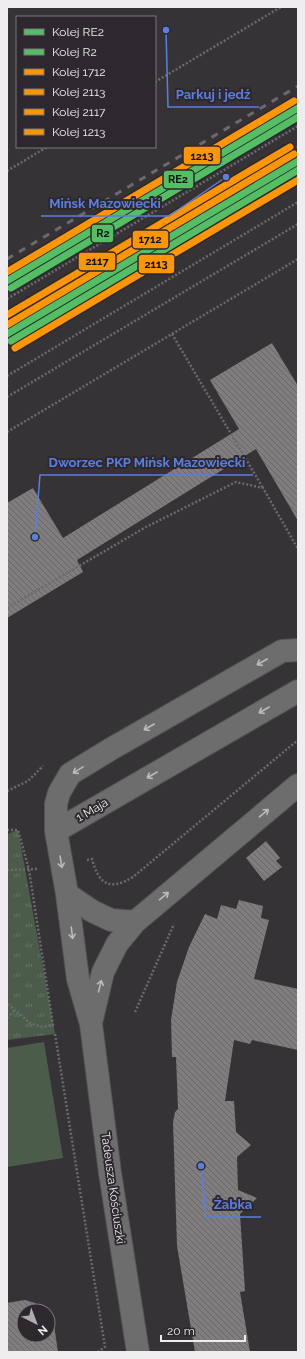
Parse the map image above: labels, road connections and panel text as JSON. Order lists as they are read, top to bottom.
{
  "streets": {
    "street": ["1 Maja", "Tadeusza Kościuszki"]
  },
  "places": [
    "Parkuj i jedź",
    "Mińsk Mazowiecki",
    "Dworzec PKP Mińsk Mazowiecki",
    "Żabka"
  ],
  "lines": [
    "rail line 1213",
    "rail line RE2",
    "rail line R2",
    "rail line 2117",
    "rail line 1712",
    "rail line 2113"
  ],
  "legend": [
    "Kolej RE2",
    "Kolej R2",
    "Kolej 1712",
    "Kolej 2113",
    "Kolej 2117",
    "Kolej 1213"
  ],
  "scale_bar": "20 m",
  "north": "bottom right"
}
